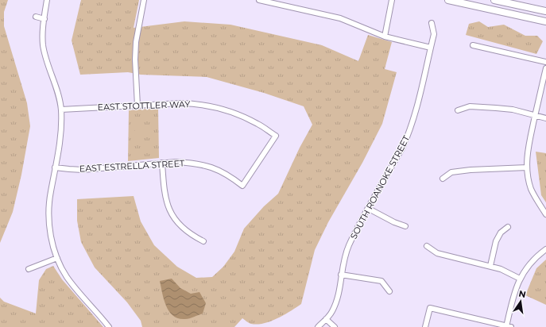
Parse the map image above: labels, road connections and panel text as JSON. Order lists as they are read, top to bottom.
{
  "streets": {
    "street": ["EAST STOTTLER WAY", "EAST ESTRELLA STREET", "SOUTH ROANOKE STREET"]
  },
  "crossings": [
    ["EAST STOTTLER WAY", "EAST ESTRELLA STREET"]
  ],
  "north": "top"
}
